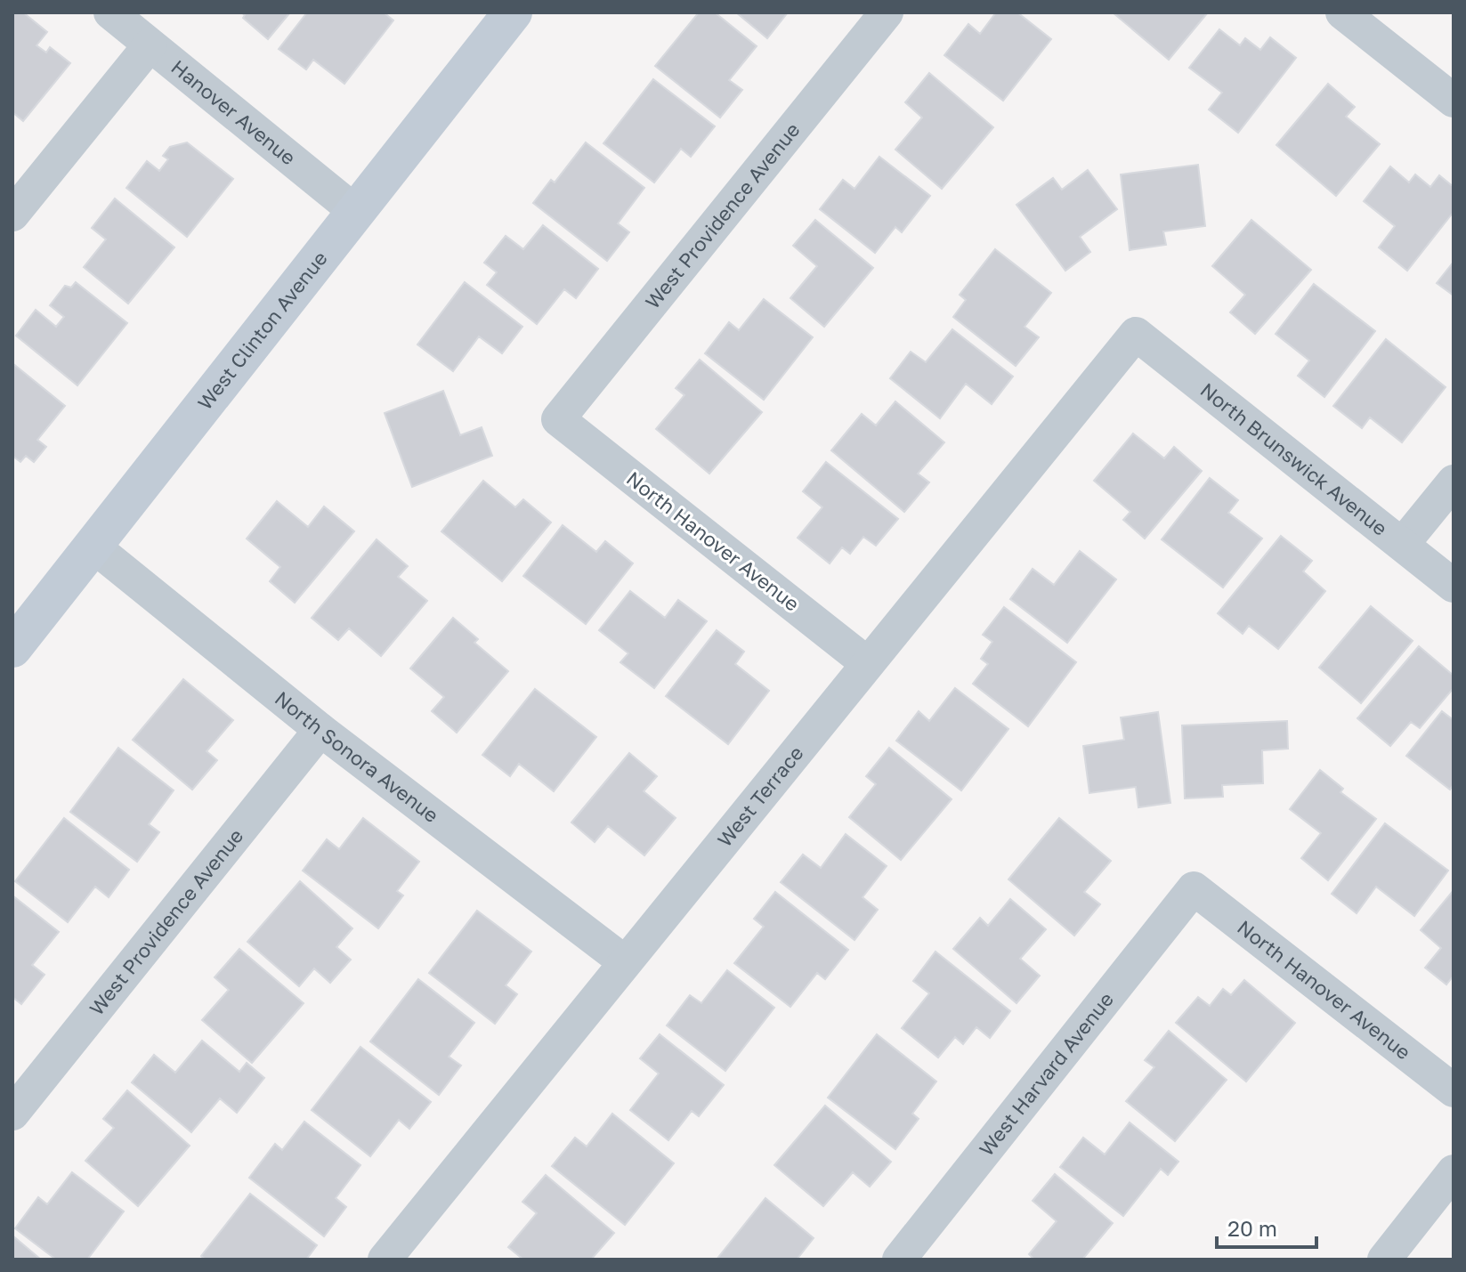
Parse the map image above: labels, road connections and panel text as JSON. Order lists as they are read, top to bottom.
{
  "streets": {
    "main road": ["West Clinton Avenue"],
    "street": [
      "Hanover Avenue",
      "West Providence Avenue",
      "North Brunswick Avenue",
      "North Hanover Avenue",
      "North Sonora Avenue",
      "West Terrace",
      "West Harvard Avenue"
    ]
  },
  "crossings": [
    ["Hanover Avenue", "West Clinton Avenue"],
    ["West Providence Avenue", "North Hanover Avenue"],
    ["West Providence Avenue", "North Sonora Avenue"],
    ["West Clinton Avenue", "North Sonora Avenue"],
    ["North Brunswick Avenue", "West Terrace"],
    ["North Hanover Avenue", "West Terrace"],
    ["North Hanover Avenue", "West Harvard Avenue"],
    ["North Sonora Avenue", "West Terrace"]
  ],
  "scale_bar": "20 m"
}
